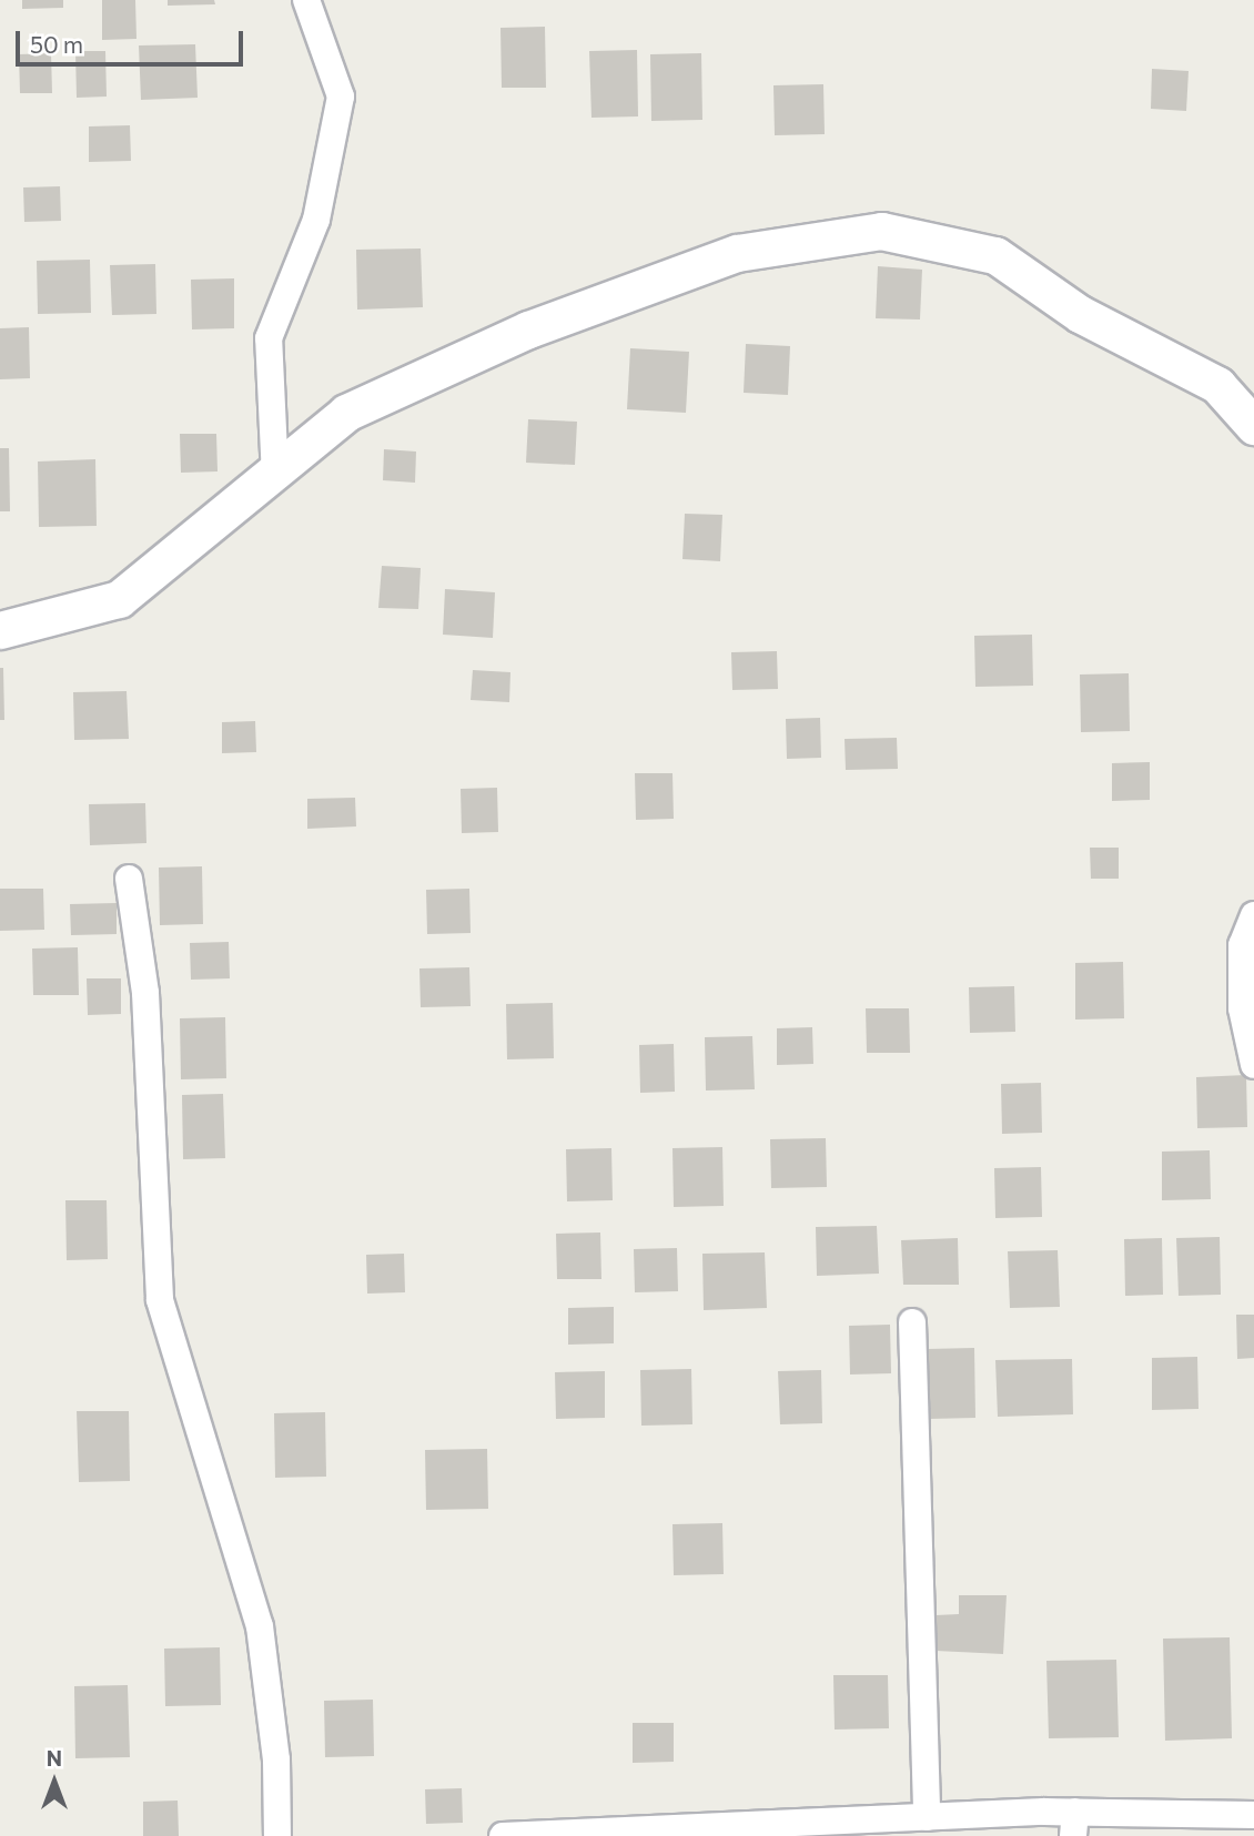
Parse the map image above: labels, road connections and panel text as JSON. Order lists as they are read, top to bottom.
{
  "scale_bar": "50 m",
  "north": "top"
}
